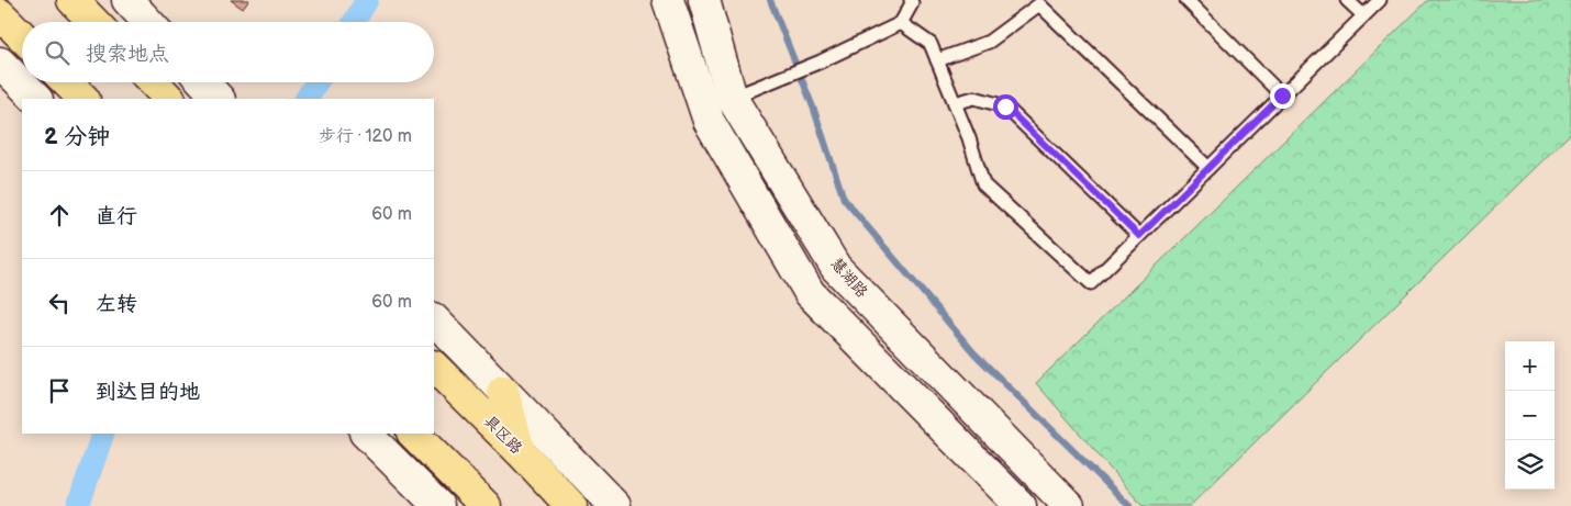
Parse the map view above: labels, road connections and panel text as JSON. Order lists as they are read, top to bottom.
{
  "streets": {
    "main road": ["具区路"],
    "street": ["慧湖路"]
  },
  "page": {
    "search": "搜索地点",
    "heading": ["2 分钟", "步行 · 120 m"],
    "list": [
      ["直行", "60 m"],
      ["左转", "60 m"],
      "到达目的地"
    ],
    "map_buttons": ["+", "−"]
  }
}
